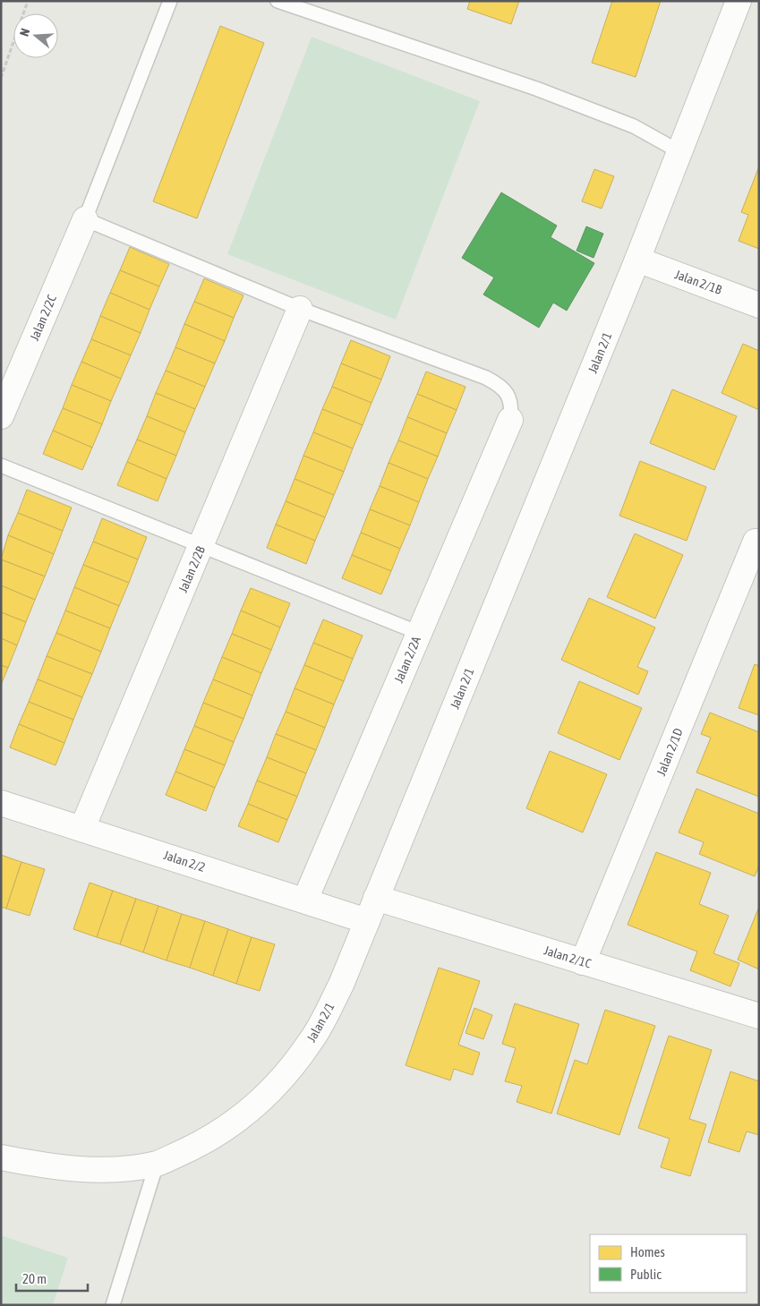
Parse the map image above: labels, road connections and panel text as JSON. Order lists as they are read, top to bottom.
{
  "streets": {
    "street": [
      "Jalan 2/1B",
      "Jalan 2/2C",
      "Jalan 2/1",
      "Jalan 2/2B",
      "Jalan 2/2A",
      "Jalan 2/1D",
      "Jalan 2/2",
      "Jalan 2/1C"
    ]
  },
  "crossings": [
    ["Jalan 2/1B", "Jalan 2/1"],
    ["Jalan 2/1", "Jalan 2/2"],
    ["Jalan 2/1", "Jalan 2/1C"],
    ["Jalan 2/2B", "Jalan 2/2"],
    ["Jalan 2/2A", "Jalan 2/2"],
    ["Jalan 2/1D", "Jalan 2/1C"]
  ],
  "legend": ["Homes", "Public"],
  "scale_bar": "20 m",
  "north": "left"
}
